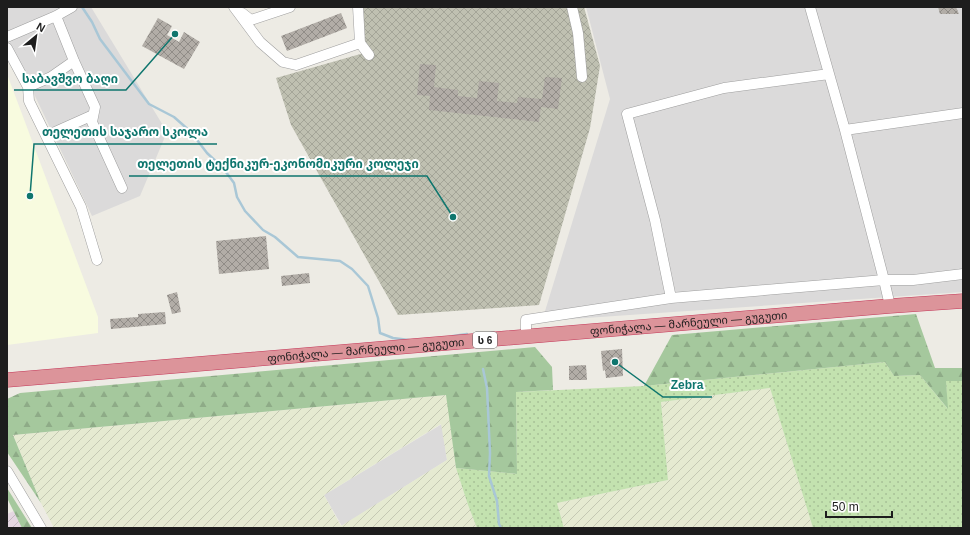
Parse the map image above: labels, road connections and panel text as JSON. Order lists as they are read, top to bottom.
{
  "streets": {
    "highway": ["ფონიჭალა — მარნეული — გუგუთი", "ს 6"]
  },
  "places": [
    "საბავშვო ბაღი",
    "თელეთის საჯარო სკოლა",
    "თელეთის ტექნიკურ-ეკონომიკური კოლეჯი",
    "Zebra"
  ],
  "scale_bar": "50 m",
  "north": "top right"
}
